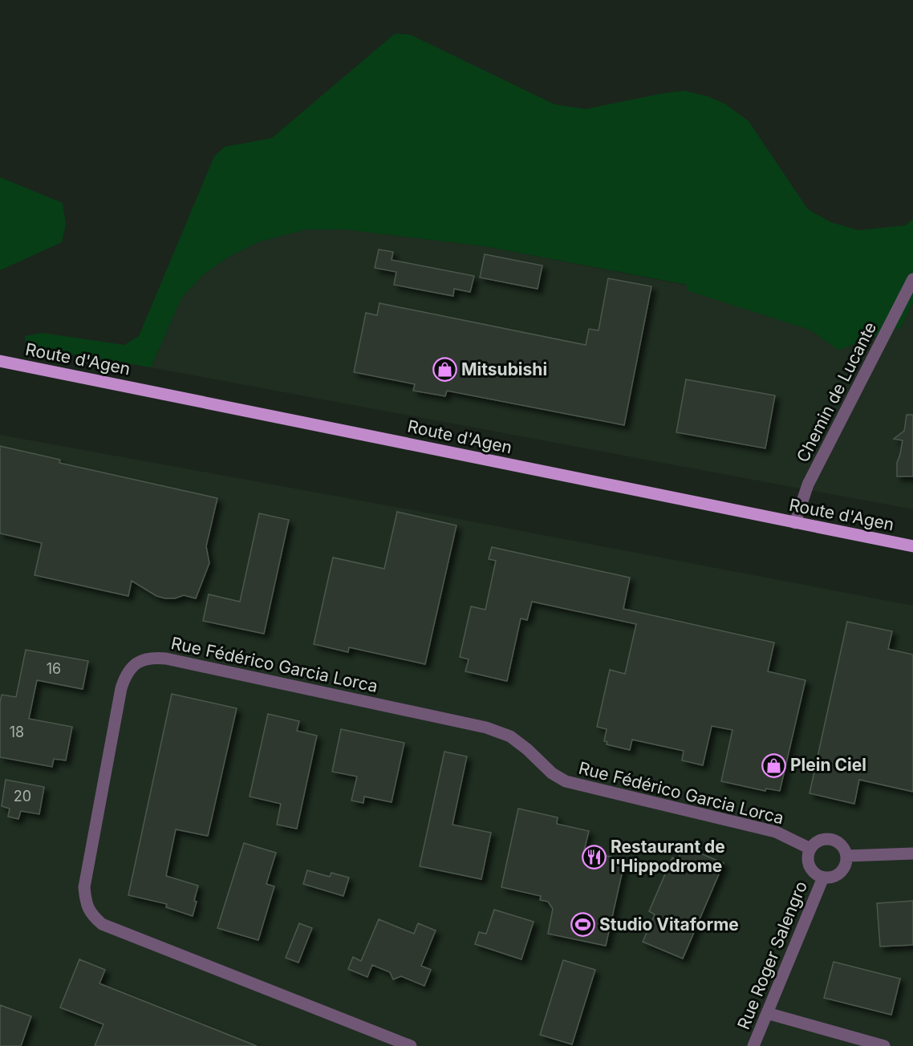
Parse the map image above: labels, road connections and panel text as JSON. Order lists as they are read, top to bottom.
{
  "streets": {
    "main road": ["Route d'Agen"],
    "street": ["Chemin de Lucante", "Rue Fédérico Garcia Lorca", "Rue Roger Salengro"]
  },
  "crossings": [
    ["Route d'Agen", "Chemin de Lucante"],
    ["Rue Fédérico Garcia Lorca", "Rue Roger Salengro"]
  ],
  "places": {
    "shop": ["Mitsubishi", "Plein Ciel"],
    "restaurant": ["Restaurant de l'Hippodrome"],
    "sports": ["Studio Vitaforme"]
  },
  "house_numbers": ["16", "18", "20"]
}
